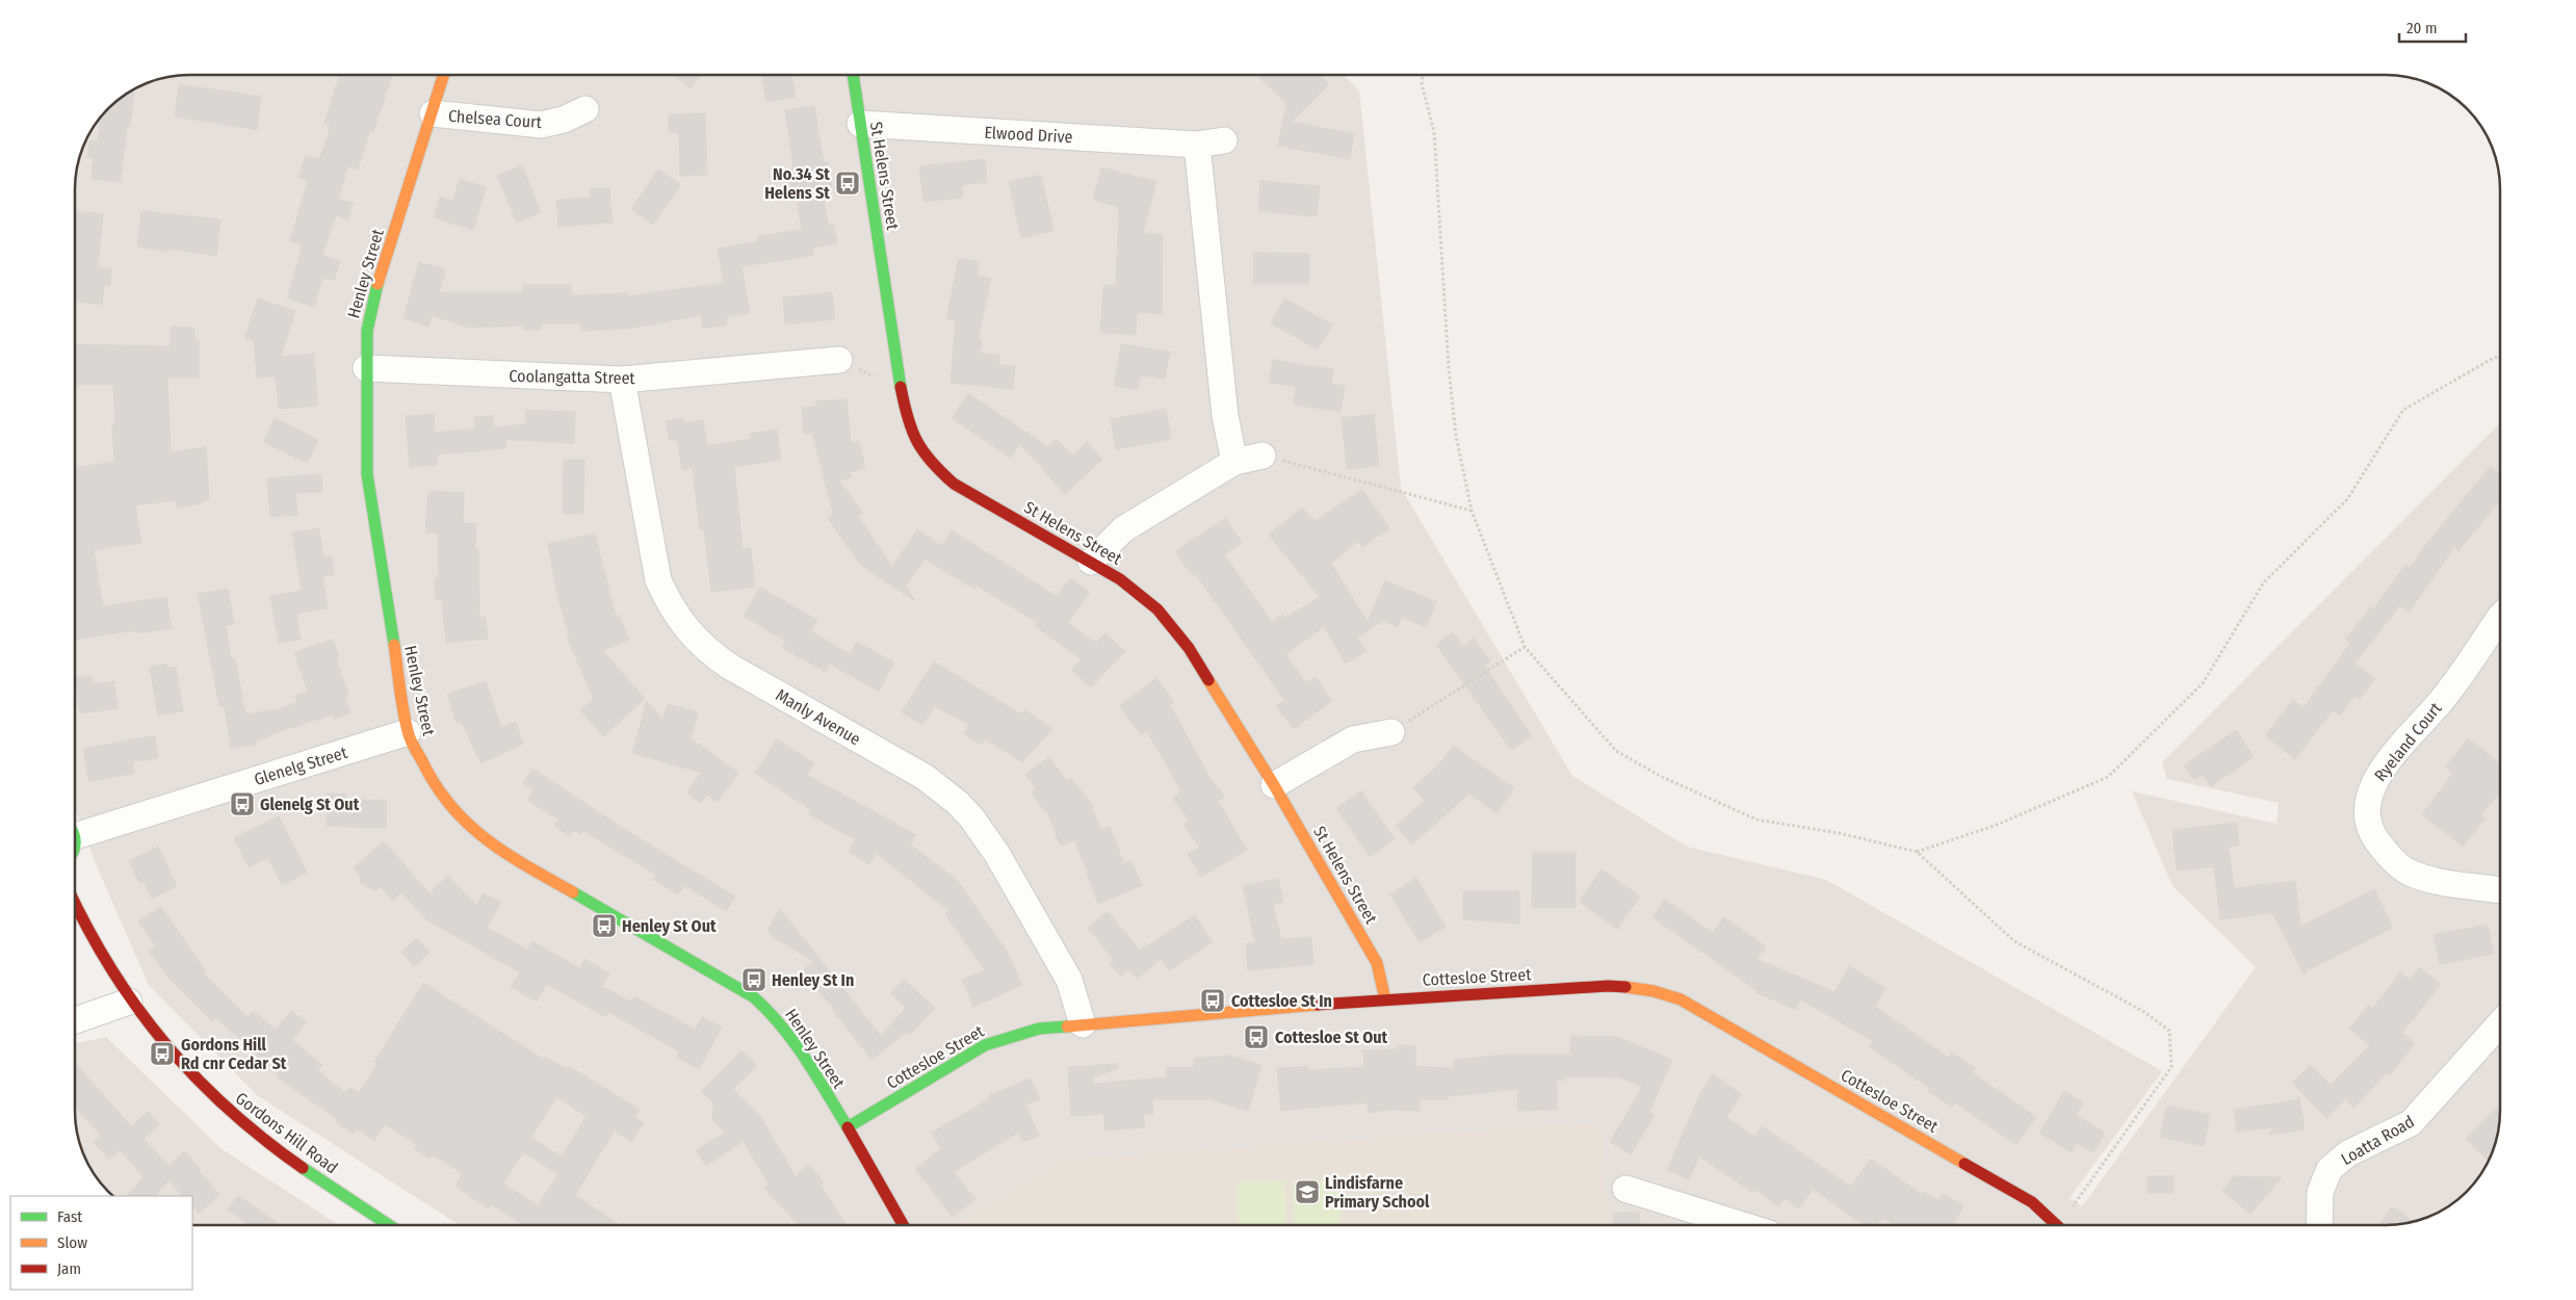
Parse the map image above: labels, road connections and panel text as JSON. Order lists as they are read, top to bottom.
{
  "streets": {
    "street": [
      "Chelsea Court",
      "Elwood Drive",
      "St Helens Street",
      "Henley Street",
      "Coolangatta Street",
      "Manly Avenue",
      "Ryeland Court",
      "Glenelg Street",
      "Cottesloe Street",
      "Gordons Hill Road",
      "Loatta Road"
    ]
  },
  "crossings": [
    ["Chelsea Court", "Henley Street"],
    ["Elwood Drive", "St Helens Street"],
    ["St Helens Street", "Cottesloe Street"],
    ["Henley Street", "Coolangatta Street"],
    ["Henley Street", "Glenelg Street"],
    ["Henley Street", "Cottesloe Street"],
    ["Coolangatta Street", "Manly Avenue"],
    ["Manly Avenue", "Cottesloe Street"]
  ],
  "places": {
    "bus stop": [
      "No.34 St Helens St",
      "Glenelg St Out",
      "Henley St Out",
      "Henley St In",
      "Cottesloe St In",
      "Cottesloe St Out",
      "Gordons Hill Rd cnr Cedar St"
    ],
    "school or university": ["Lindisfarne Primary School"]
  },
  "legend": ["Fast", "Slow", "Jam"],
  "scale_bar": "20 m"
}
